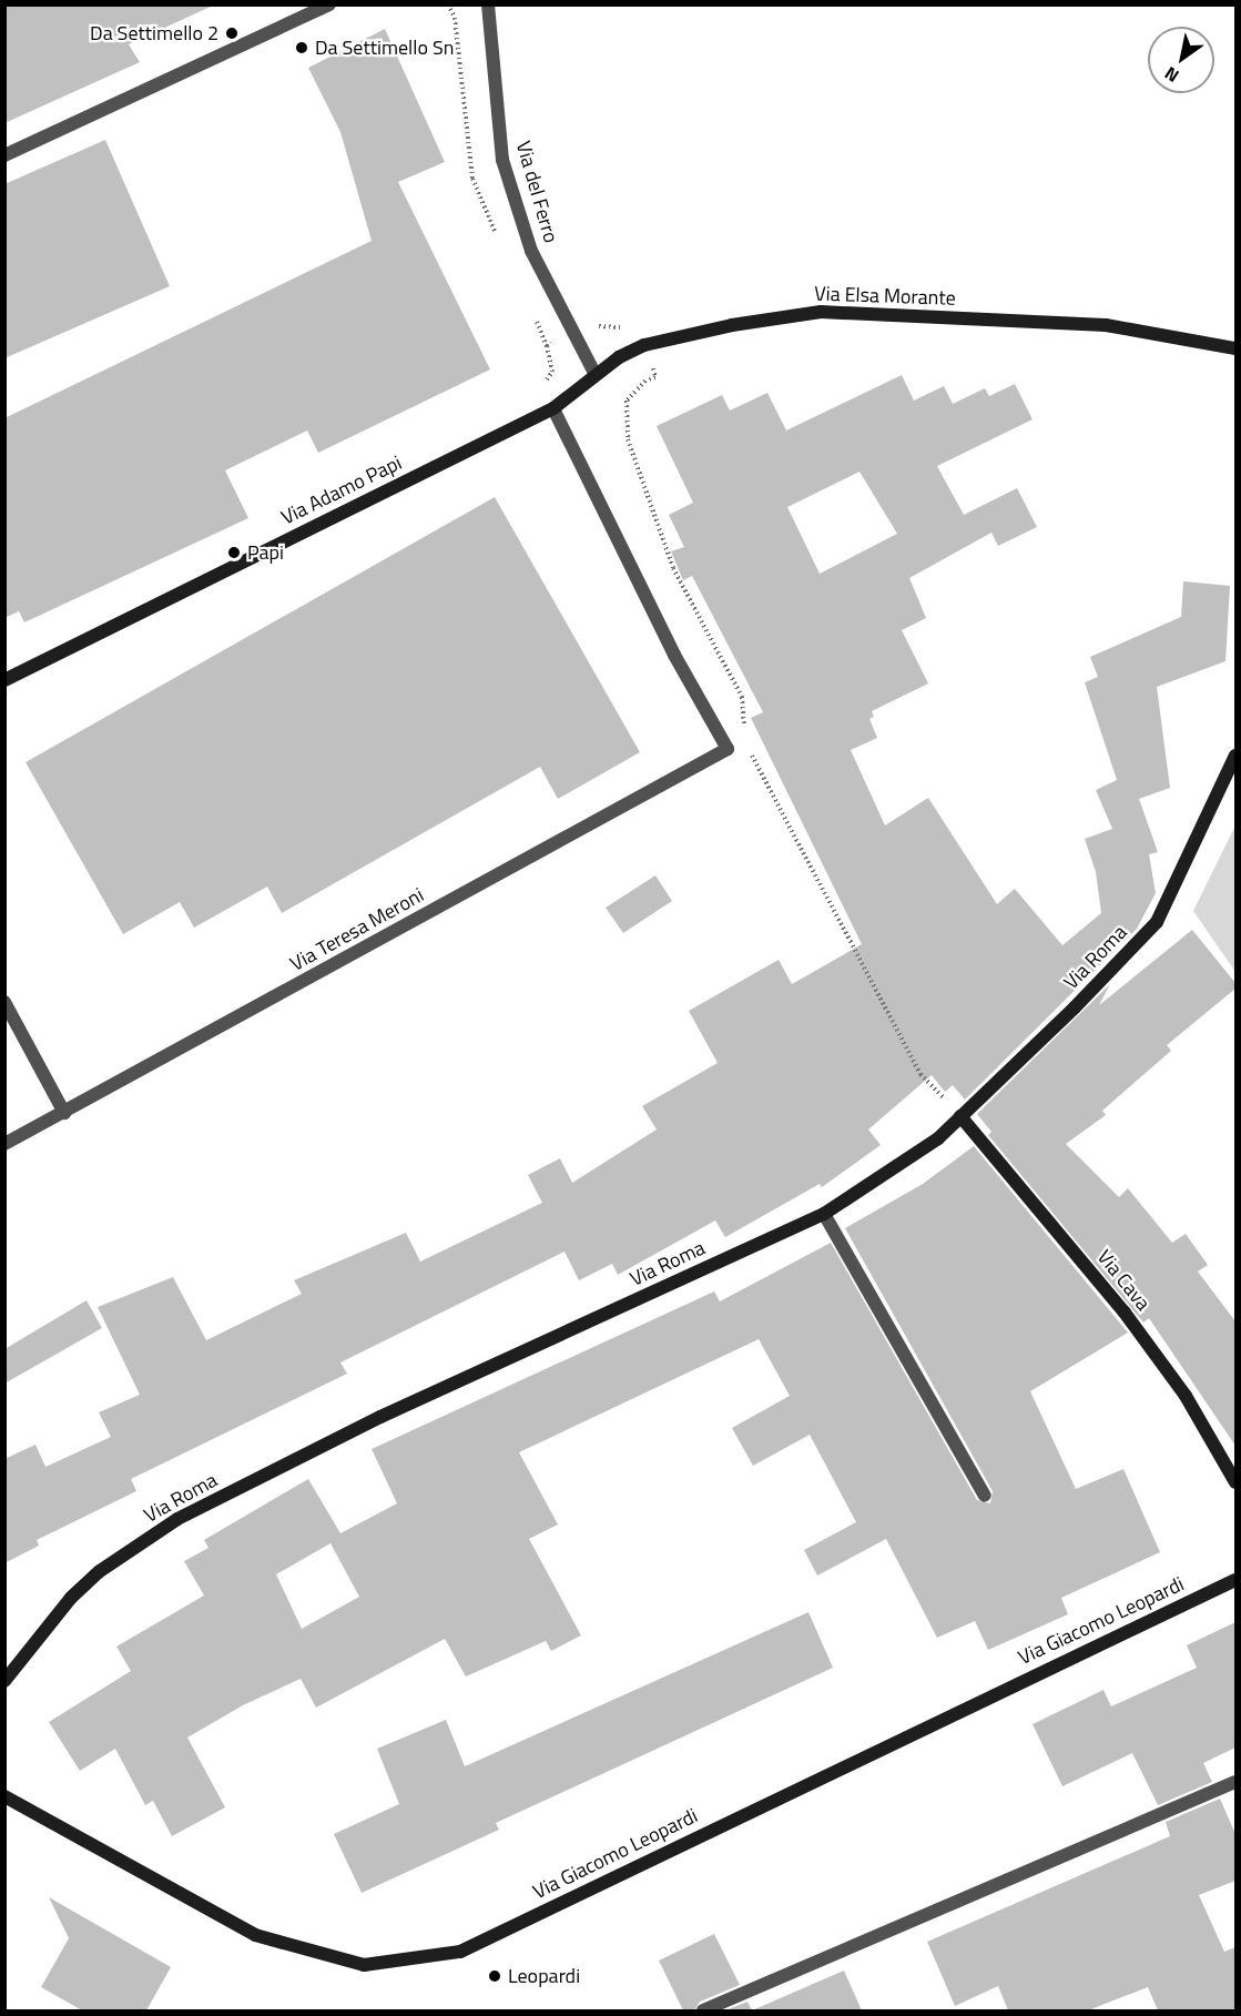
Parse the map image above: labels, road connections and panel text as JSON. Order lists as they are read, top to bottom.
{
  "streets": {
    "street": [
      "Via del Ferro",
      "Via Elsa Morante",
      "Via Adamo Papi",
      "Via Teresa Meroni",
      "Via Roma",
      "Via Cava",
      "Via Giacomo Leopardi"
    ]
  },
  "crossings": [
    ["Via del Ferro", "Via Elsa Morante"],
    ["Via Elsa Morante", "Via Adamo Papi"],
    ["Via Elsa Morante", "Via Teresa Meroni"],
    ["Via Adamo Papi", "Via Teresa Meroni"],
    ["Via Roma", "Via Cava"]
  ],
  "places": [
    "Da Settimello 2",
    "Da Settimello Sn",
    "Papi",
    "Leopardi"
  ],
  "north": "bottom left"
}
